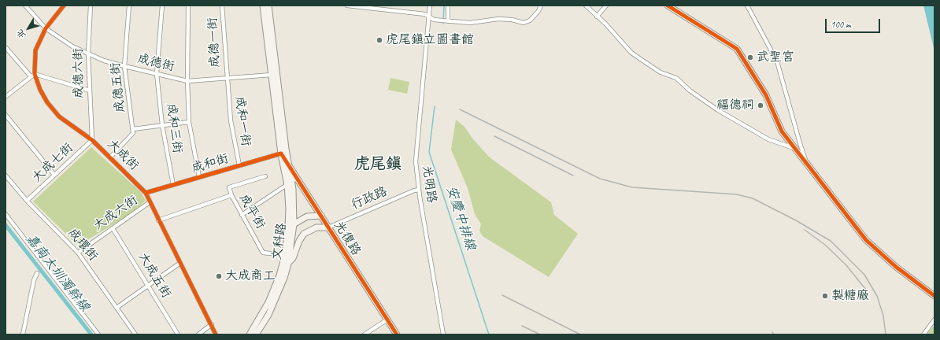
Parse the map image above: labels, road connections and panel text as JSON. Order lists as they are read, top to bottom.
{
  "streets": {
    "main road": ["光復路", "文科路"],
    "street": [
      "成德一街",
      "成德街",
      "成德六街",
      "成德五街",
      "成和一街",
      "成和三街",
      "大成街",
      "大成七街",
      "成和街",
      "光明路",
      "行政路",
      "成平街",
      "大成六街",
      "成環街",
      "大成五街"
    ]
  },
  "crossings": [
    ["成德一街", "成德街"],
    ["成德一街", "成和一街"],
    ["成德街", "成德六街"],
    ["成德街", "成德五街"],
    ["成德街", "成和一街"],
    ["成德街", "成和三街"],
    ["成德街", "大成街"],
    ["成德六街", "大成街"],
    ["成德六街", "大成七街"],
    ["成德五街", "大成街"],
    ["成和一街", "成和街"],
    ["成和三街", "成和街"],
    ["大成街", "大成七街"],
    ["大成街", "成和街"],
    ["大成街", "成平街"],
    ["大成街", "大成六街"],
    ["大成七街", "成環街"],
    ["成和街", "文科路"],
    ["光明路", "行政路"],
    ["行政路", "光復路"],
    ["成平街", "文科路"],
    ["大成六街", "成環街"],
    ["大成六街", "大成五街"],
    ["光復路", "文科路"]
  ],
  "districts": ["虎尾鎮"],
  "water": ["安慶中排線", "嘉南大圳濁幹線"],
  "places": [
    "虎尾鎮立圖書館",
    "武聖宮",
    "福德祠",
    "大成商工",
    "製糖廠"
  ],
  "scale_bar": "100 m",
  "north": "bottom left"
}
